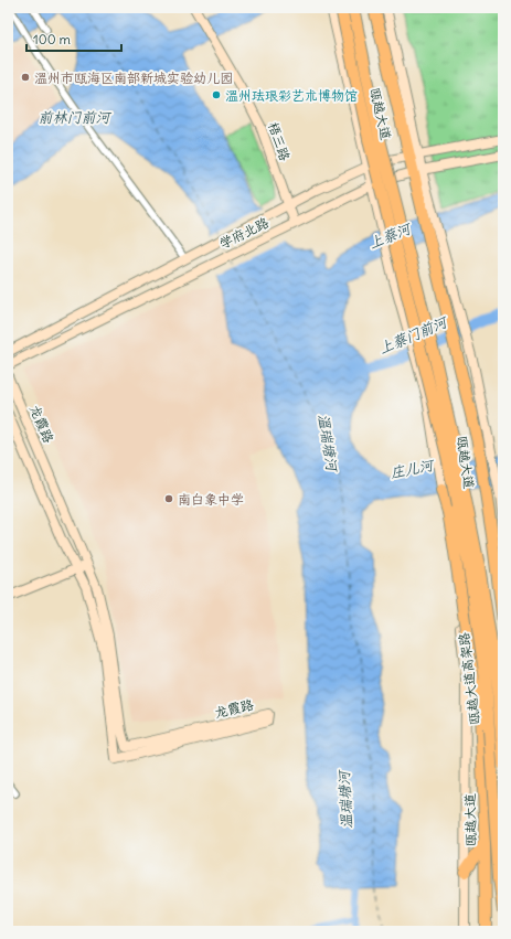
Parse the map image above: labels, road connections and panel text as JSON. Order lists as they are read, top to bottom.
{
  "streets": {
    "highway": ["瓯越大道", "瓯越大道高架路"],
    "street": ["梧三路", "学府北路", "龙霞路"]
  },
  "crossings": [
    ["瓯越大道", "学府北路"],
    ["梧三路", "学府北路"]
  ],
  "water": [
    "前林门前河",
    "上蔡河",
    "上蔡门前河",
    "温瑞塘河",
    "庄儿河"
  ],
  "places": ["温州市瓯海区南部新城实验幼儿园", "温州珐琅彩艺术博物馆", "南白象中学"],
  "scale_bar": "100 m"
}
